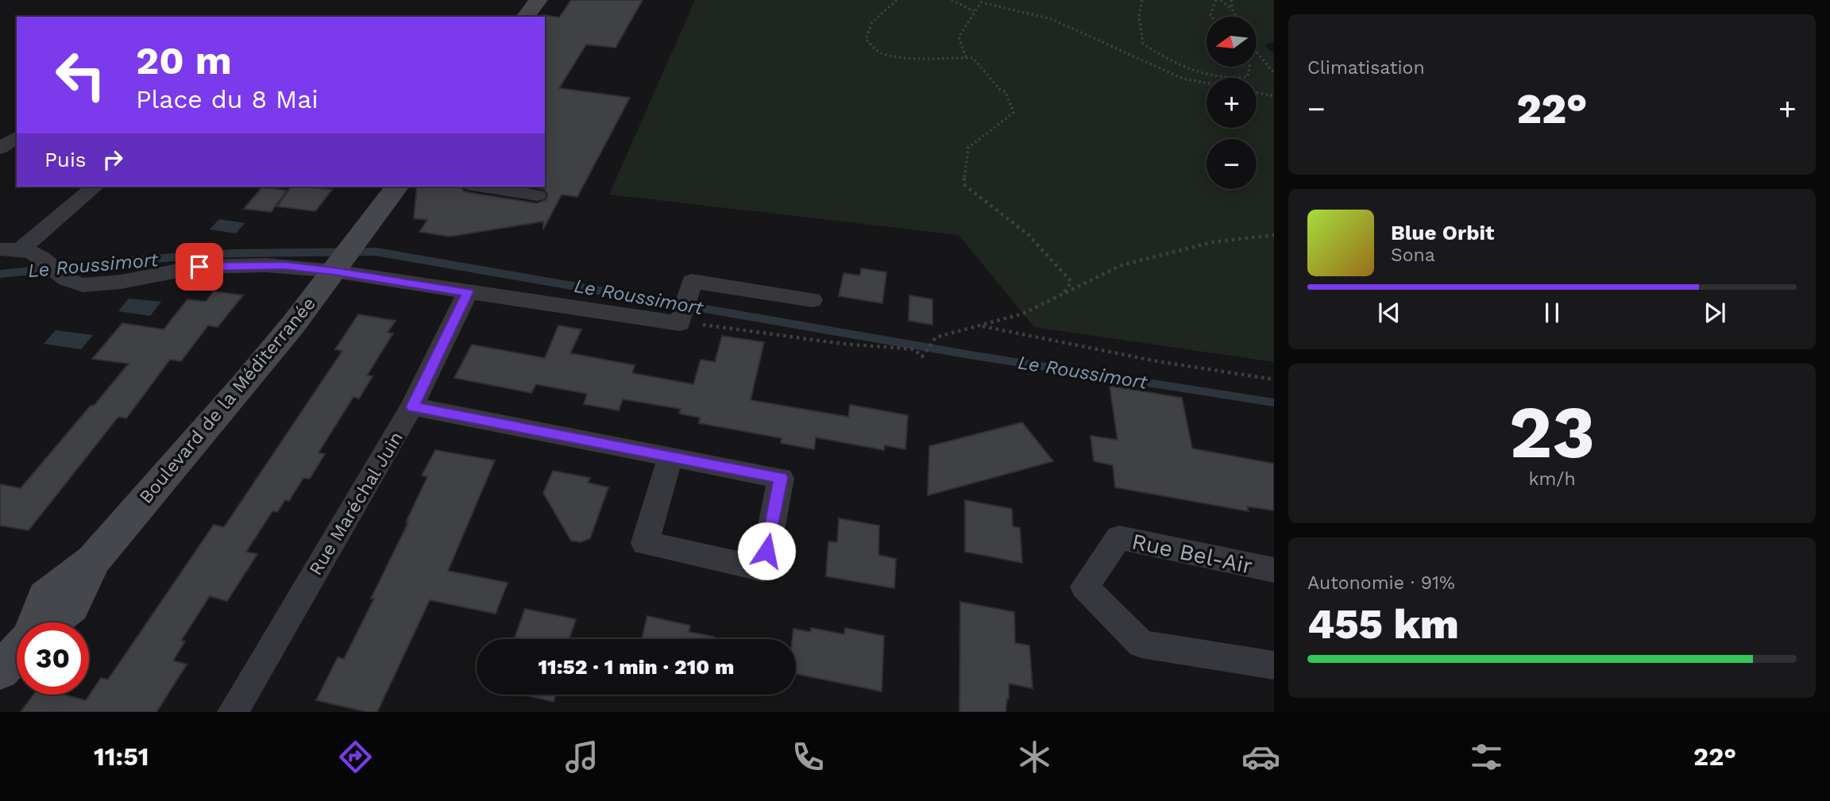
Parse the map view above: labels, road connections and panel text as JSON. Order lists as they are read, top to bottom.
{
  "streets": {
    "main road": ["Boulevard de la Méditerranée"],
    "street": ["Rue Maréchal Juin", "Rue Bel-Air"]
  },
  "water": ["Le Roussimort"],
  "north": "left",
  "page": {
    "tile": [
      "Climatisation",
      ["23", "km/h"],
      ["Autonomie · 91%", "455 km"]
    ],
    "map_buttons": ["+", "−"],
    "turn": ["20 m", "Place du 8 Mai"],
    "heat": ["−", "22°", "+"],
    "then": "Puis",
    "song": ["Blue Orbit", "Sona"],
    "limit": "30",
    "trip": "11:52 · 1 min · 210 m",
    "tabs": ["11:51", "22°"]
  }
}
